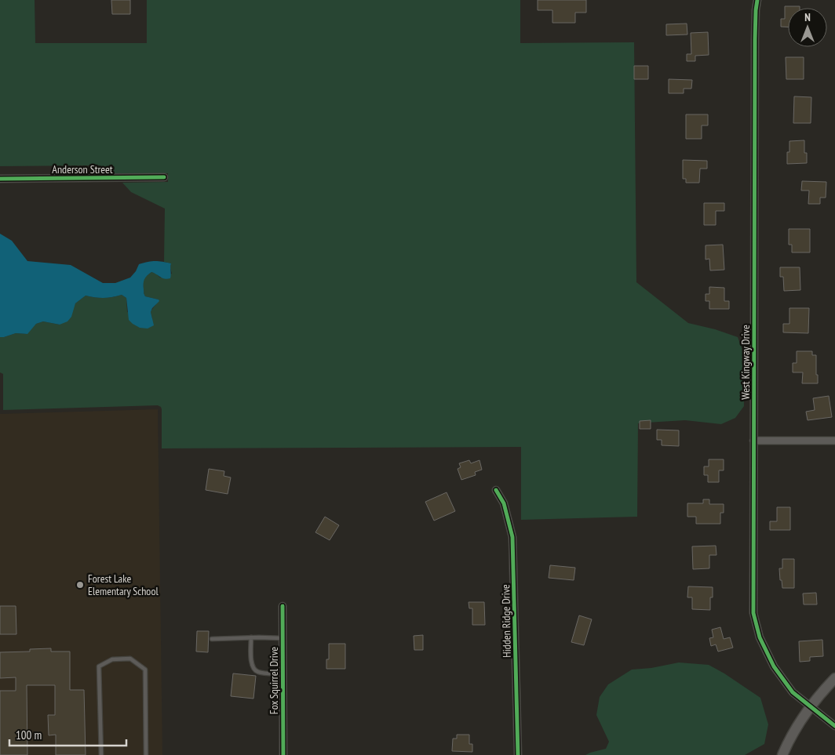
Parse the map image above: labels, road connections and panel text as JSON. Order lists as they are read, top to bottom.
{
  "streets": {
    "street": [
      "Anderson Street",
      "West Kingway Drive",
      "Hidden Ridge Drive",
      "Fox Squirrel Drive"
    ]
  },
  "places": ["Forest Lake Elementary School"],
  "scale_bar": "100 m",
  "north": "top"
}
